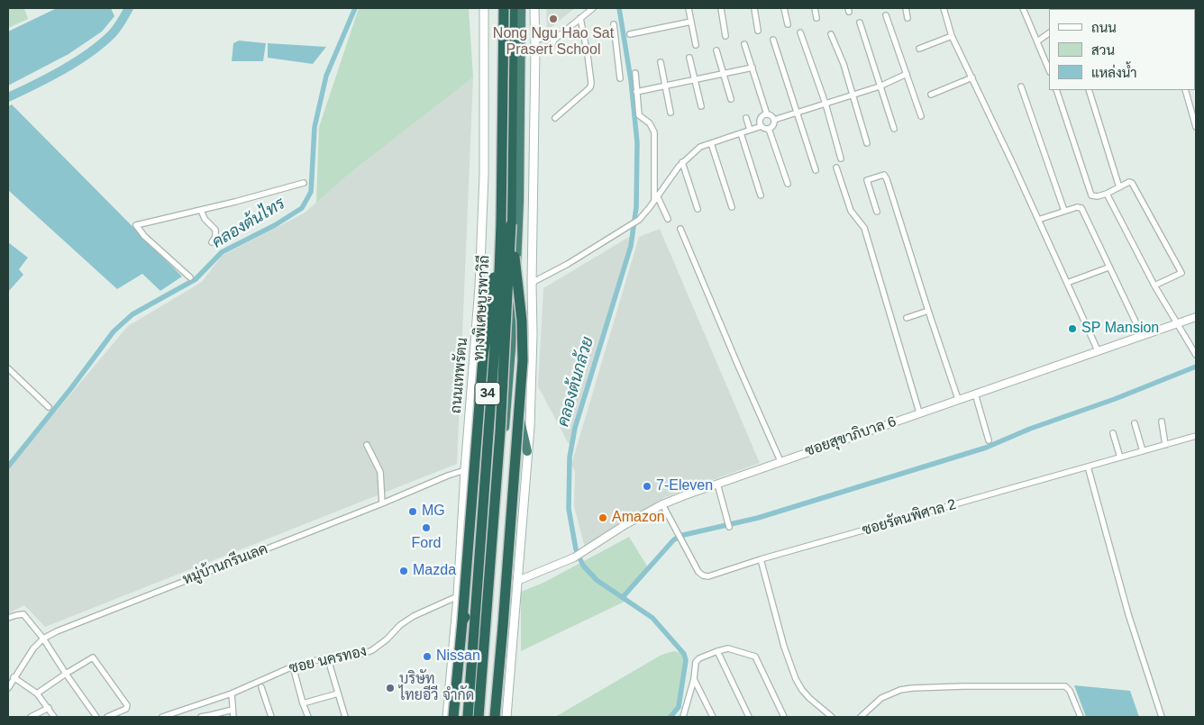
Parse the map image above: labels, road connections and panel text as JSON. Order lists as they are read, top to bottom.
{
  "streets": {
    "highway": ["ทางพิเศษบูรพาวิถี", "ถนนเทพรัตน", "34"],
    "street": [
      "ซอยสุขาภิบาล 6",
      "ซอยรัตนพิศาล 2",
      "หมู่บ้านกรีนเลค",
      "ซอย นครทอง"
    ]
  },
  "crossings": [
    ["ทางพิเศษบูรพาวิถี", "ถนนเทพรัตน"],
    ["ถนนเทพรัตน", "หมู่บ้านกรีนเลค"],
    ["ถนนเทพรัตน", "ซอย นครทอง"],
    ["ซอยสุขาภิบาล 6", "ซอยรัตนพิศาล 2"]
  ],
  "water": ["คลองต้นไทร", "คลองต้นกล้วย"],
  "places": [
    "Nong Ngu Hao Sat Prasert School",
    "SP Mansion",
    "7-Eleven",
    "MG",
    "Amazon",
    "Ford",
    "Mazda",
    "Nissan",
    "บริษัท ไทยอีวี จำกัด"
  ],
  "legend": ["ถนน", "สวน", "แหล่งน้ำ"]
}
